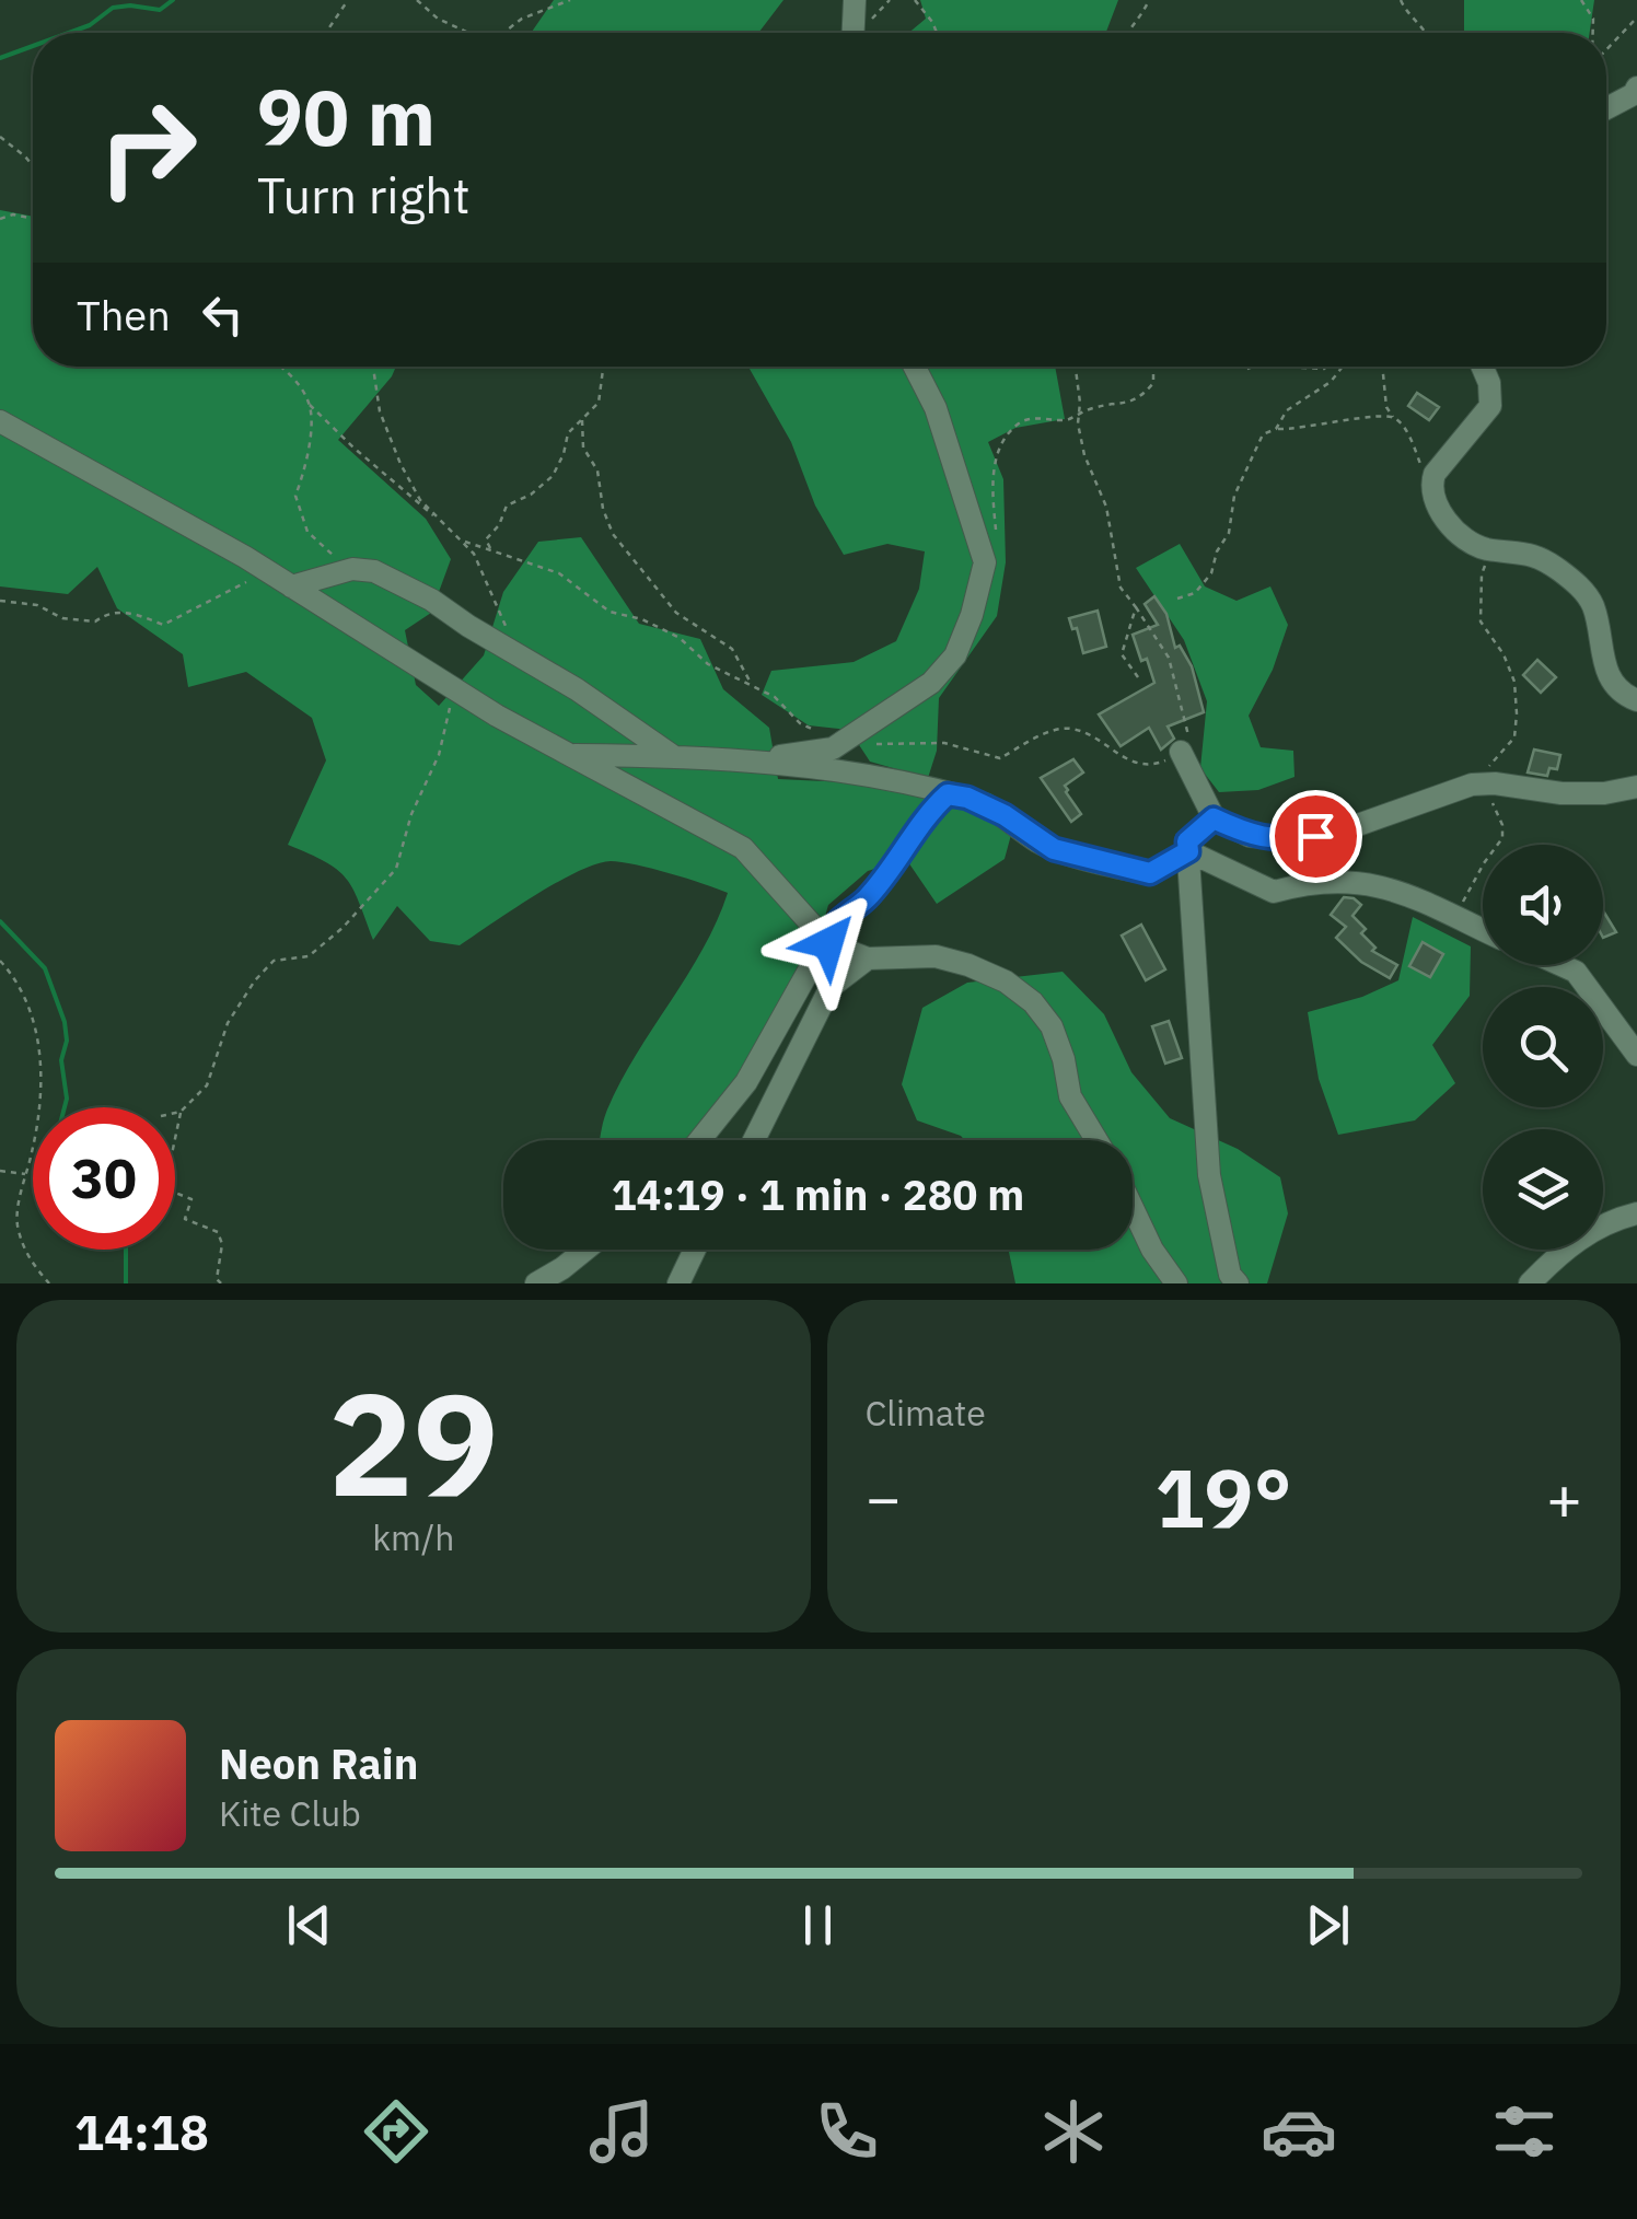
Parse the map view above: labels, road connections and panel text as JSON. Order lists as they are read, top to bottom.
{
  "page": {
    "turn": ["90 m", "Turn right"],
    "then": "Then",
    "limit": "30",
    "trip": "14:19 · 1 min · 280 m",
    "tile": [
      ["29", "km/h"],
      "Climate"
    ],
    "heat": ["−", "19°", "+"],
    "song": ["Neon Rain", "Kite Club"],
    "tabs": "14:18"
  }
}
